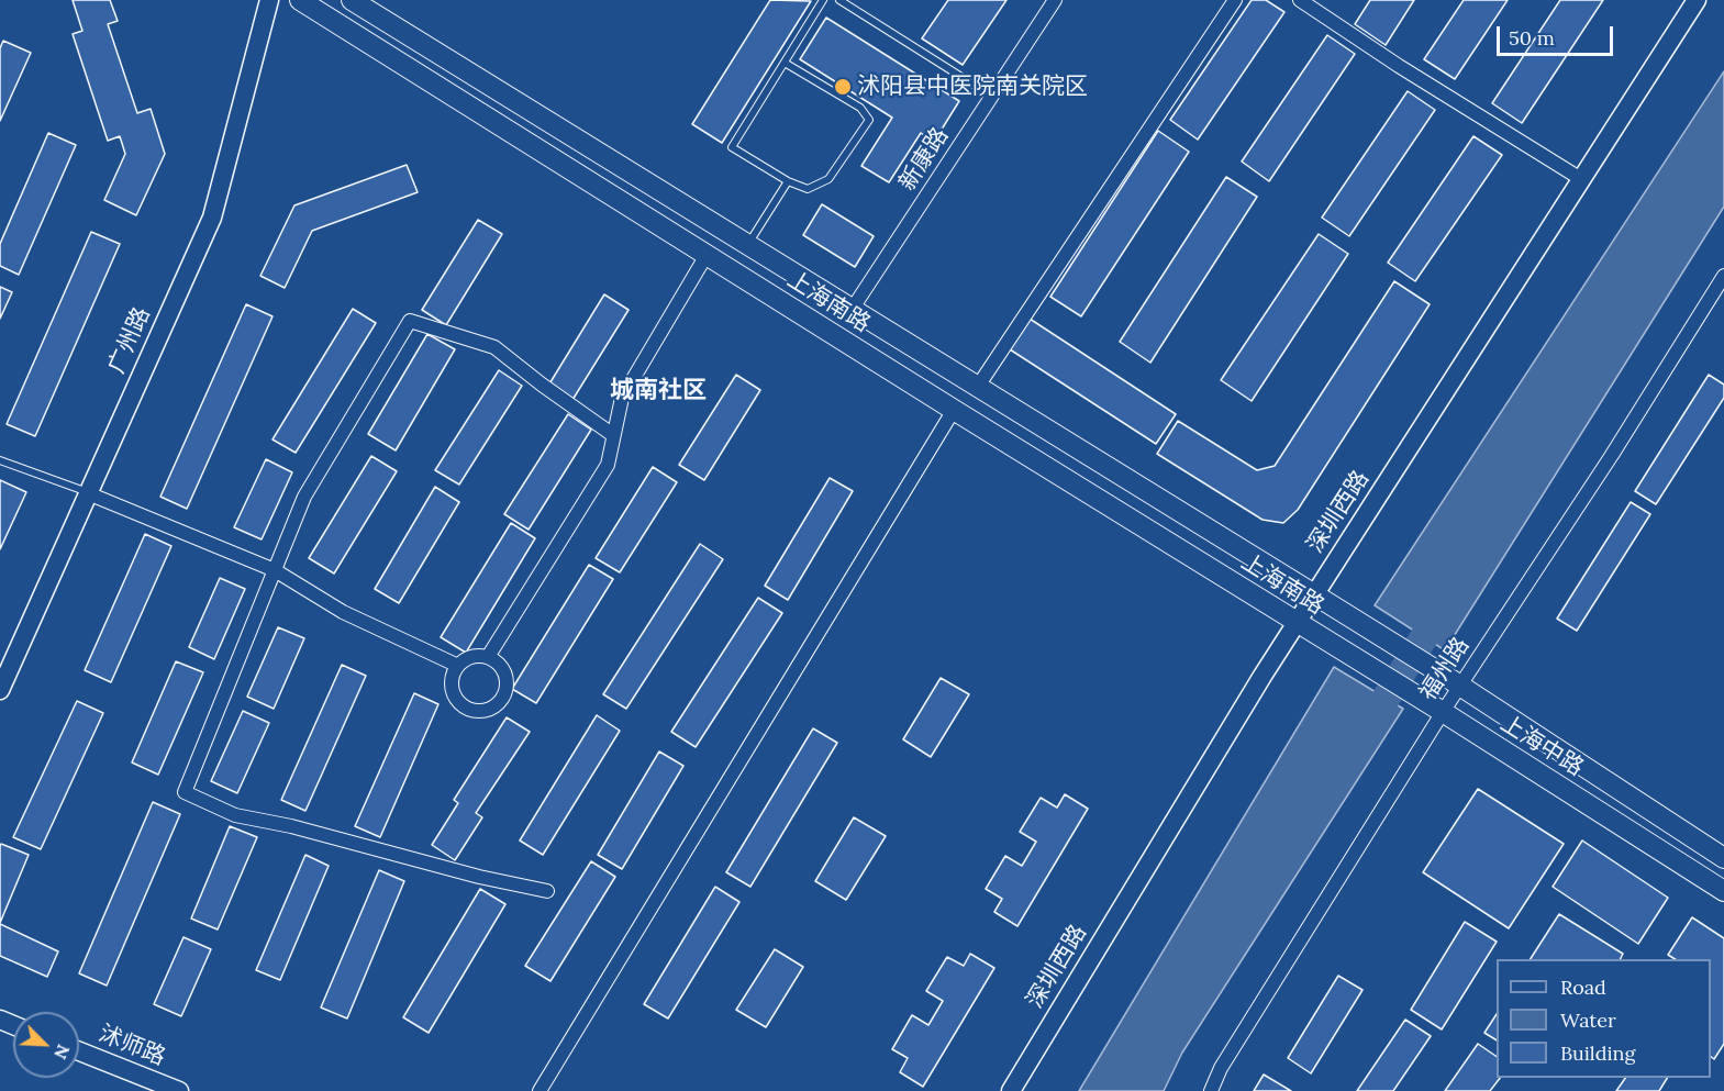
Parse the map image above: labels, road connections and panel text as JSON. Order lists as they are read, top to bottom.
{
  "streets": {
    "main road": ["上海南路", "上海中路"],
    "street": [
      "新康路",
      "广州路",
      "深圳西路",
      "福州路",
      "沭师路"
    ]
  },
  "crossings": [
    ["新康路", "上海南路"],
    ["上海南路", "深圳西路"],
    ["上海南路", "上海中路"],
    ["福州路", "上海中路"]
  ],
  "districts": ["城南社区"],
  "places": ["沭阳县中医院南关院区"],
  "legend": ["Road", "Water", "Building"],
  "scale_bar": "50 m",
  "north": "bottom right"
}
